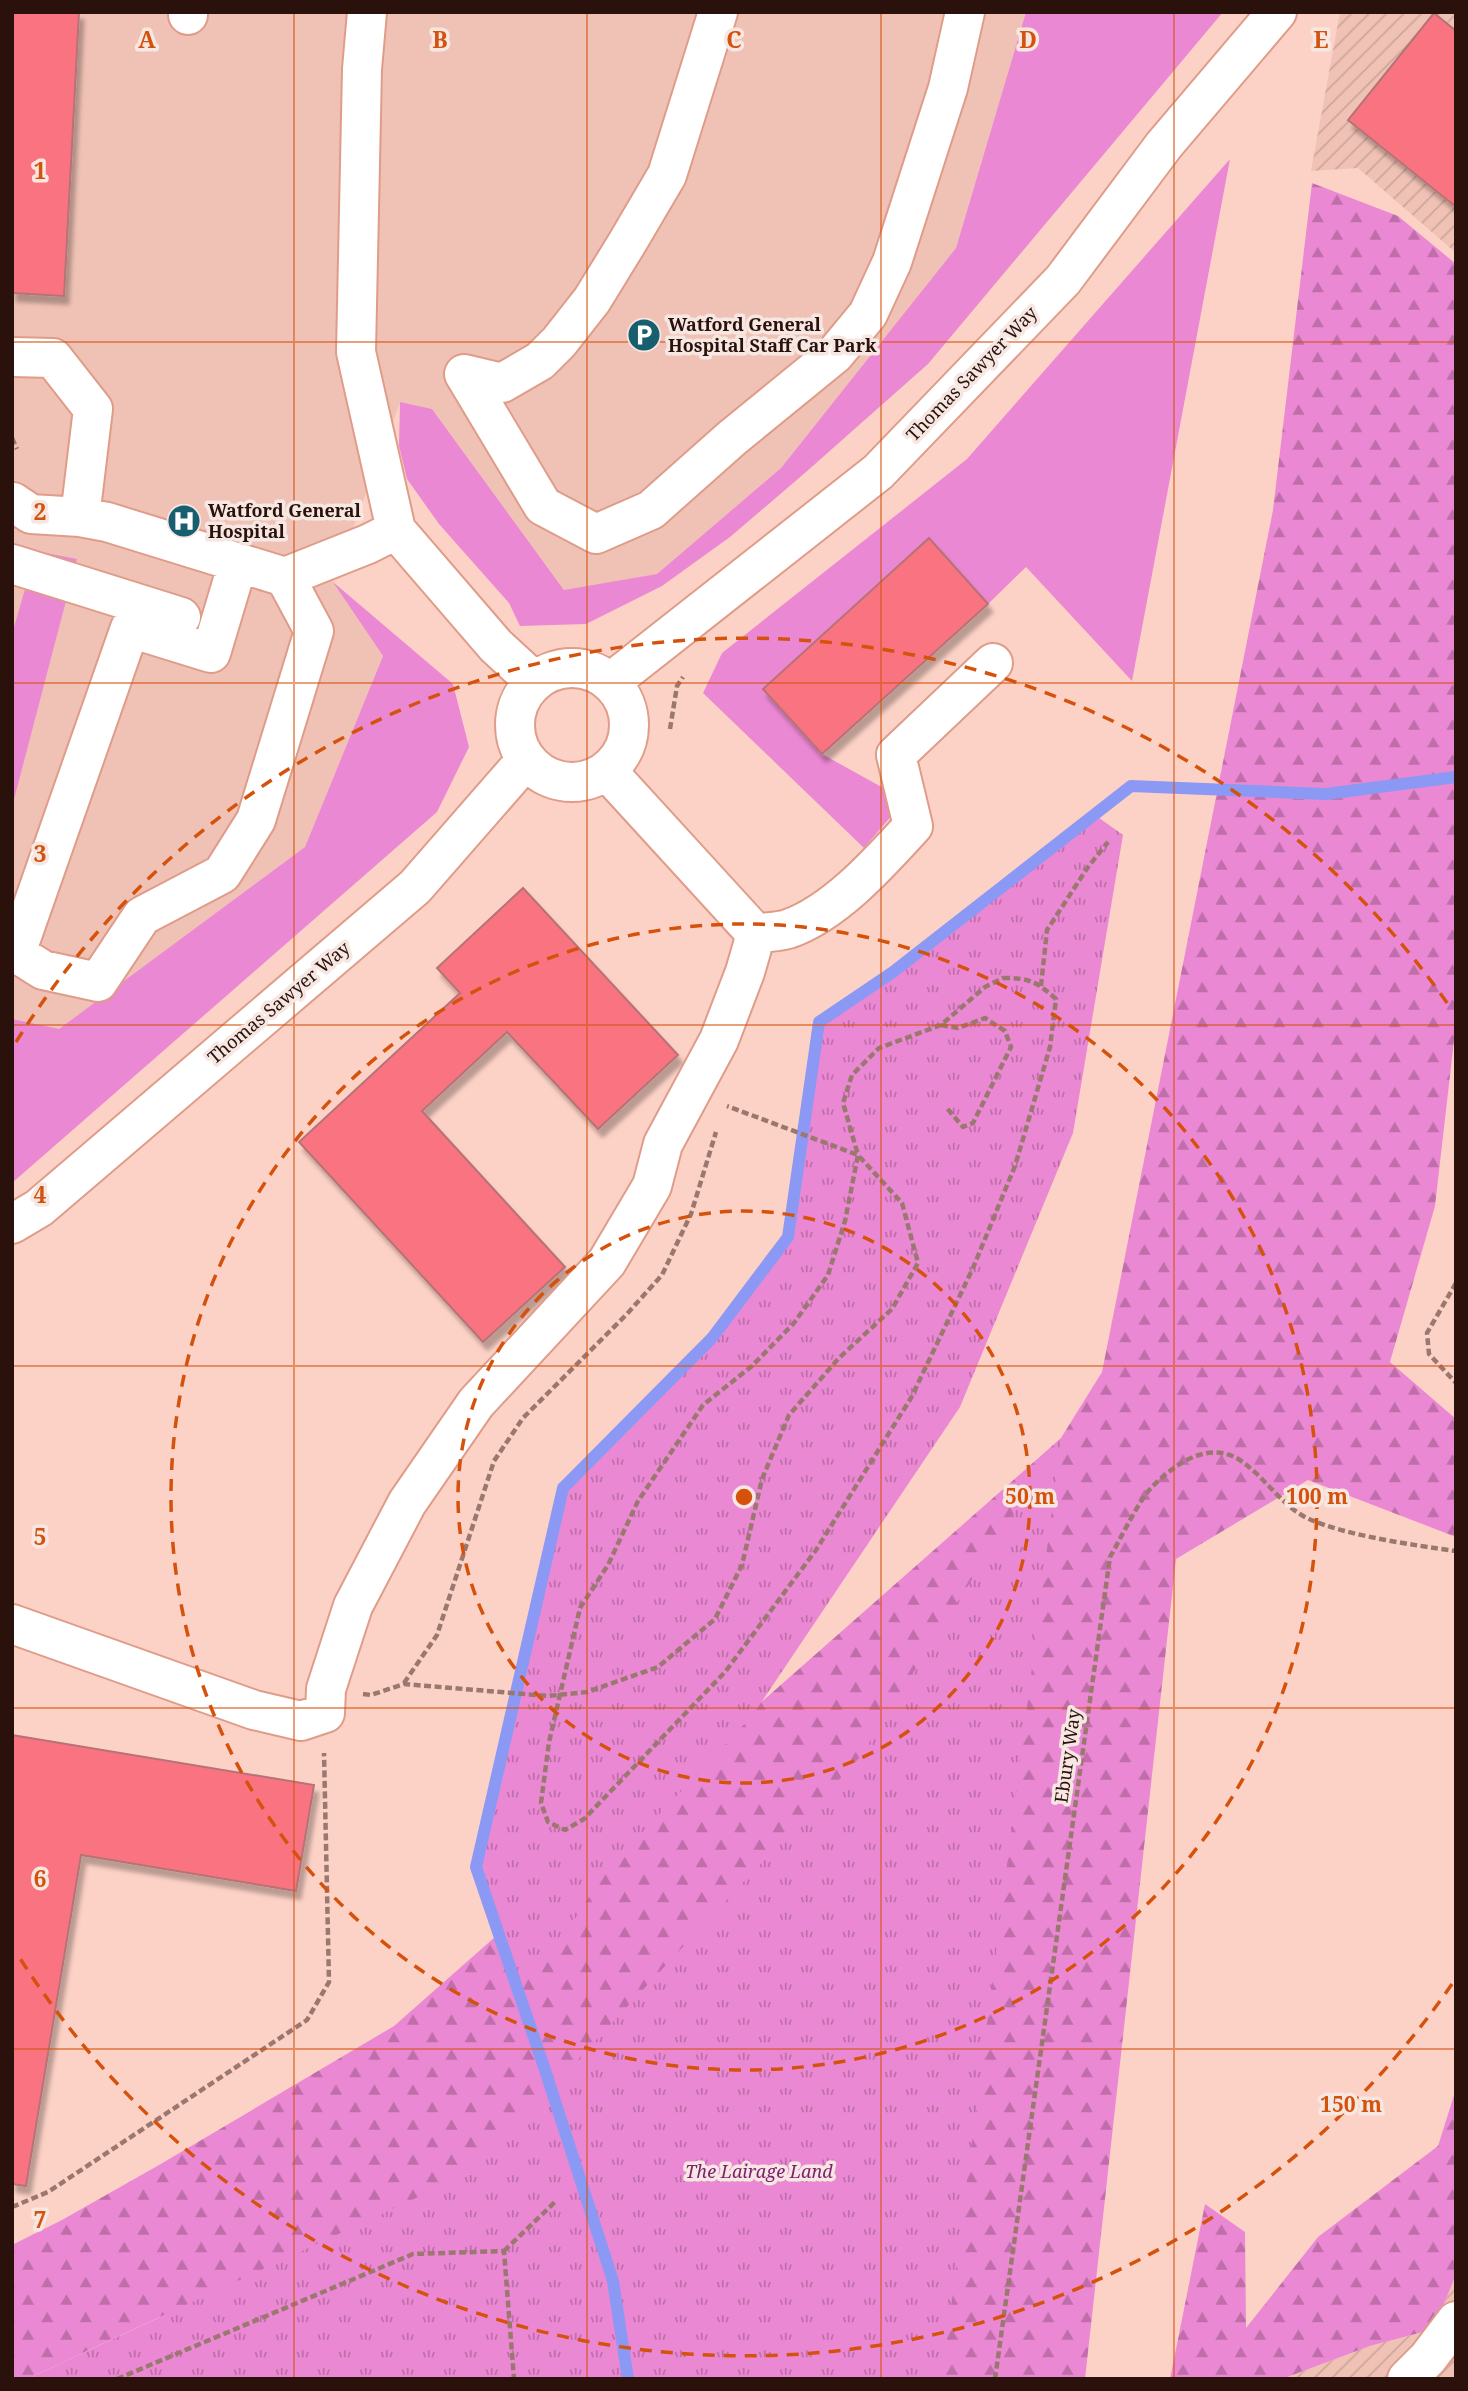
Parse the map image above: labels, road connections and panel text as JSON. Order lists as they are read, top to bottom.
{
  "streets": {
    "street": ["Thomas Sawyer Way"],
    "path": ["Ebury Way"]
  },
  "parks": ["The Lairage Land"],
  "places": {
    "parking": ["Watford General Hospital Staff Car Park"],
    "hospital": ["Watford General Hospital"]
  },
  "grid": {
    "columns": [
      "A",
      "B",
      "C",
      "D",
      "E"
    ],
    "rows": [
      "1",
      "2",
      "3",
      "4",
      "5",
      "6",
      "7"
    ]
  },
  "rings": ["50 m", "100 m", "150 m"]
}
